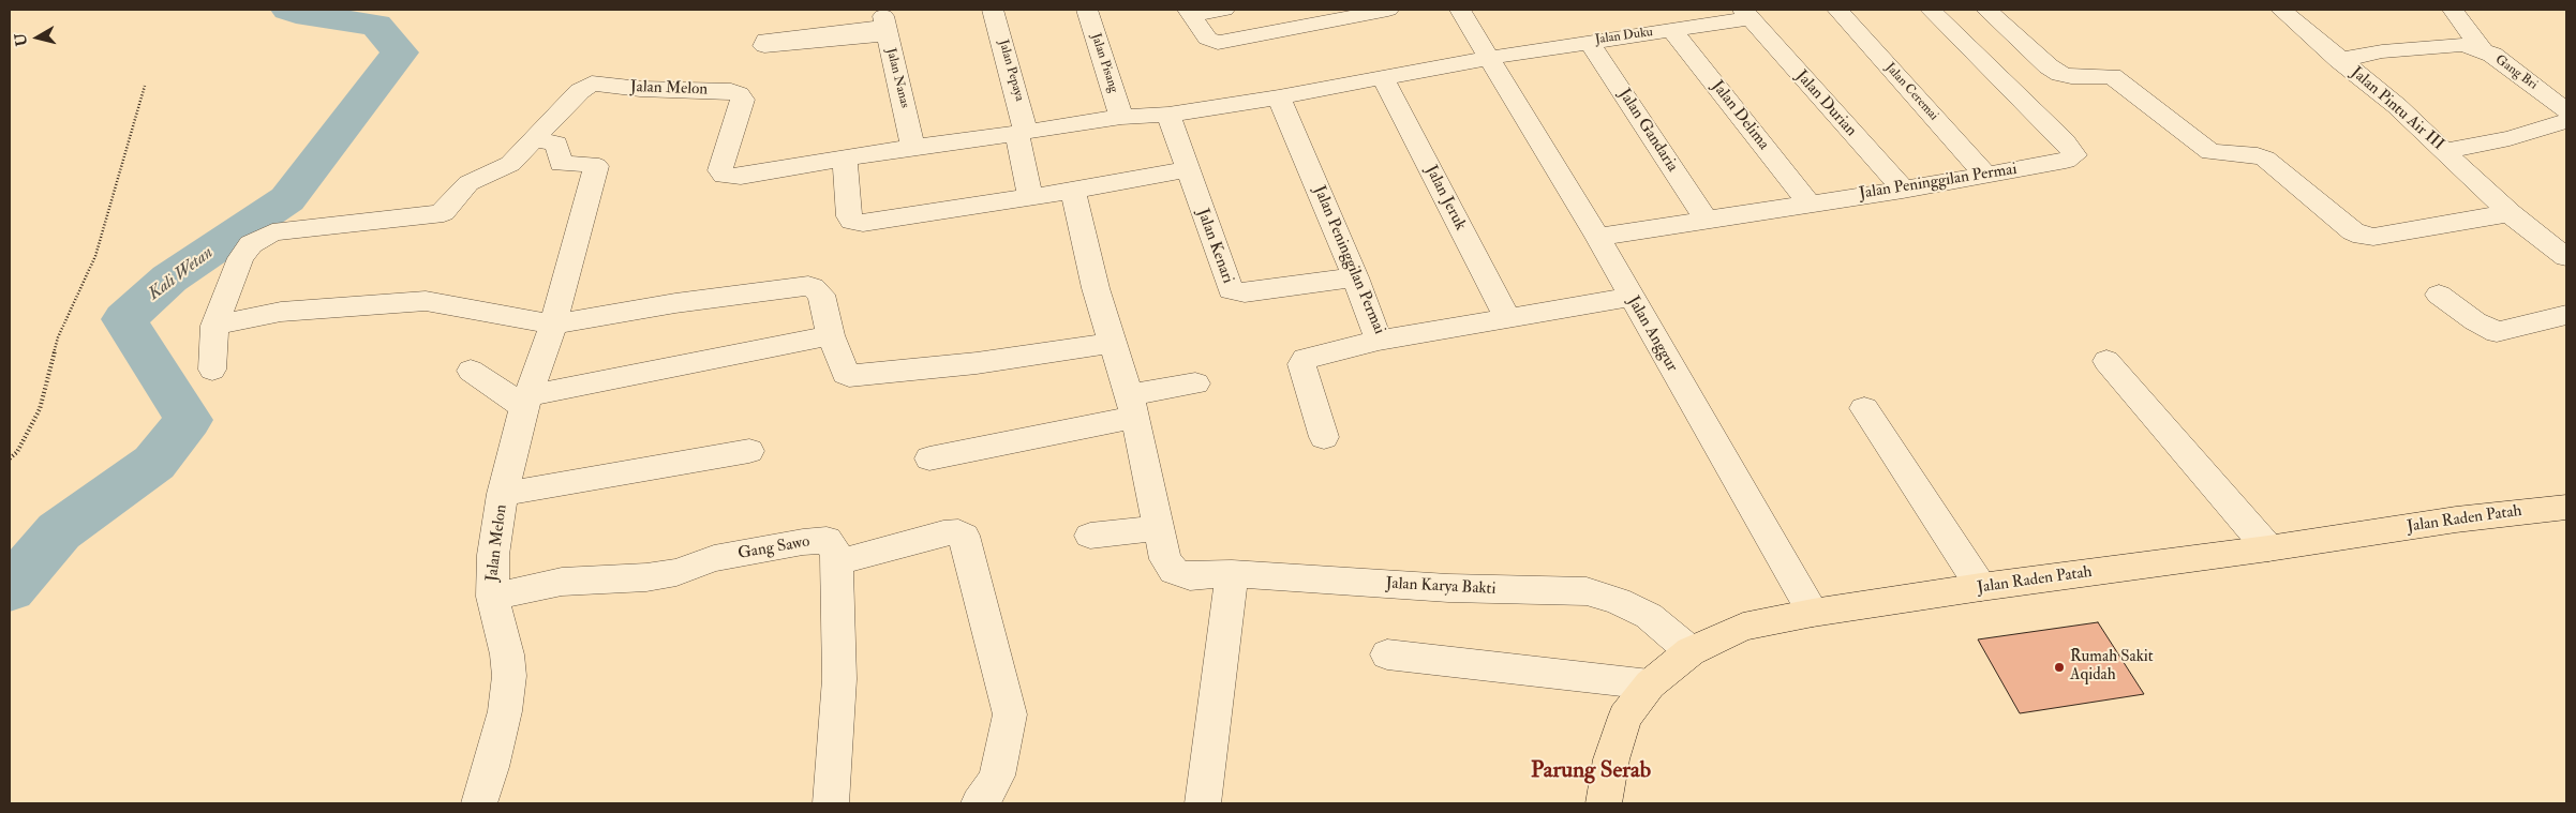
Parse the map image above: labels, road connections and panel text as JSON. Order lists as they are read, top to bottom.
{
  "streets": {
    "main road": ["Jalan Raden Patah"],
    "street": [
      "Jalan Duku",
      "Jalan Pisang",
      "Jalan Pepaya",
      "Gang Bri",
      "Jalan Nanas",
      "Jalan Melon",
      "Jalan Ceremai",
      "Jalan Durian",
      "Jalan Pintu Air III",
      "Jalan Delima",
      "Jalan Gandaria",
      "Jalan Peninggilan Permai",
      "Jalan Jeruk",
      "Jalan Kenari",
      "Jalan Anggur",
      "Gang Sawo",
      "Jalan Karya Bakti"
    ]
  },
  "crossings": [
    ["Jalan Duku", "Jalan Durian"],
    ["Jalan Duku", "Jalan Delima"],
    ["Jalan Duku", "Jalan Gandaria"],
    ["Jalan Duku", "Jalan Anggur"],
    ["Jalan Melon", "Gang Sawo"],
    ["Jalan Ceremai", "Jalan Peninggilan Permai"],
    ["Jalan Durian", "Jalan Peninggilan Permai"],
    ["Jalan Delima", "Jalan Peninggilan Permai"],
    ["Jalan Gandaria", "Jalan Peninggilan Permai"],
    ["Jalan Peninggilan Permai", "Jalan Jeruk"],
    ["Jalan Peninggilan Permai", "Jalan Kenari"],
    ["Jalan Peninggilan Permai", "Jalan Anggur"],
    ["Jalan Anggur", "Jalan Raden Patah"],
    ["Jalan Raden Patah", "Jalan Karya Bakti"]
  ],
  "districts": ["Parung Serab"],
  "water": ["Kali Wetan"],
  "places": ["Rumah Sakit Aqidah"],
  "north": "left"
}
